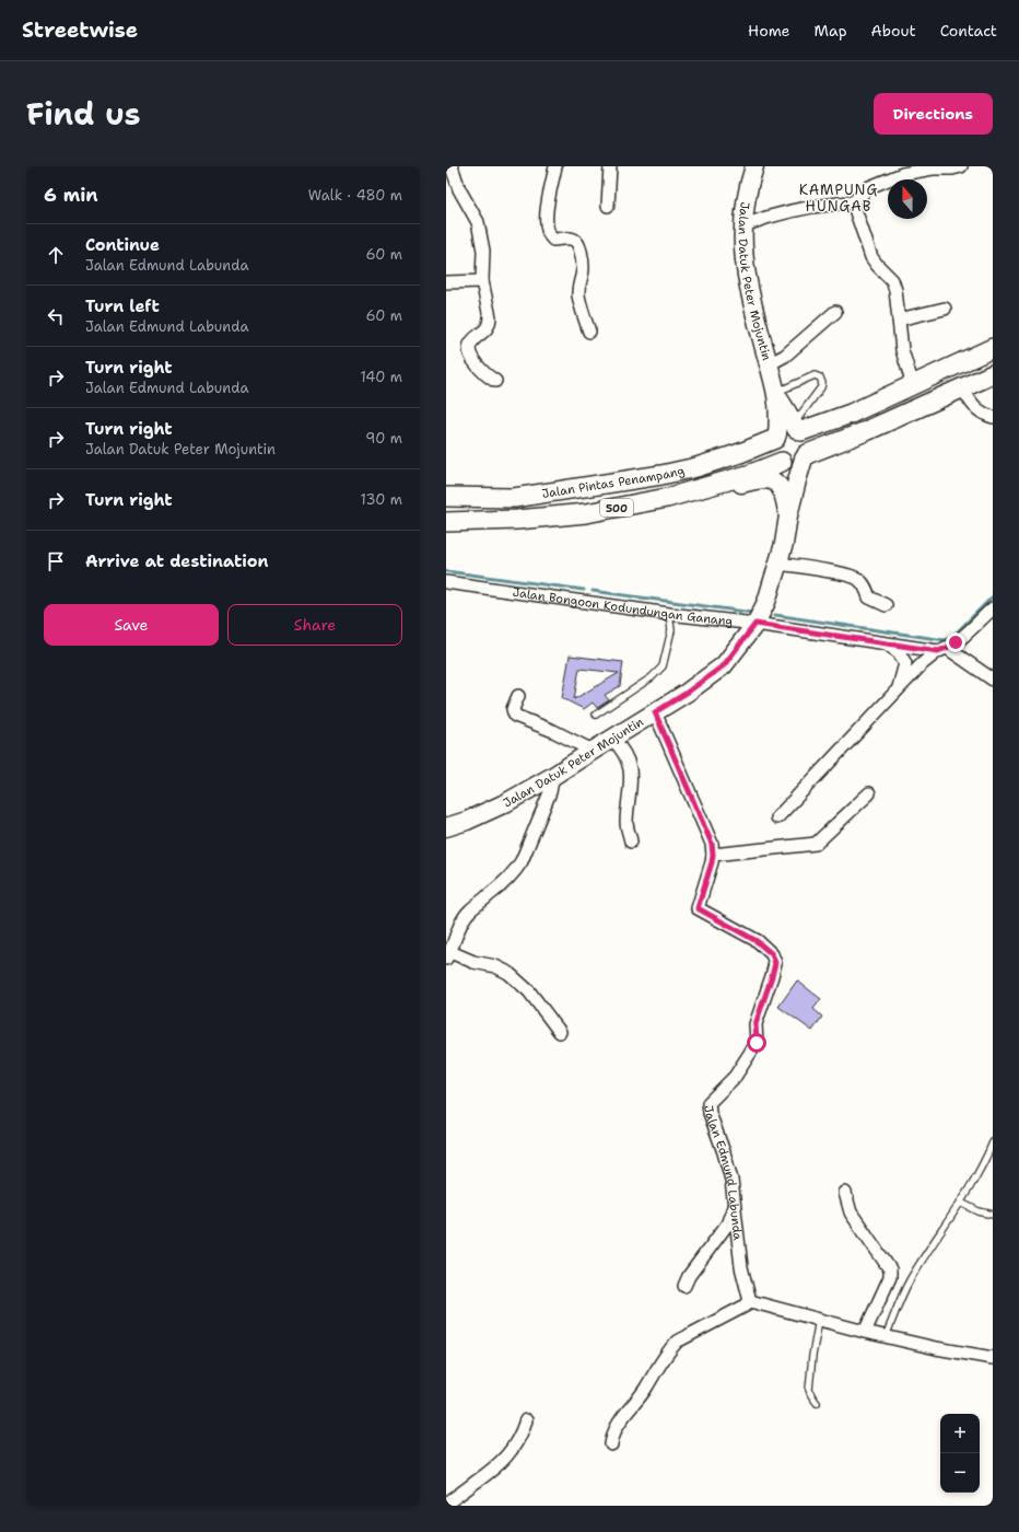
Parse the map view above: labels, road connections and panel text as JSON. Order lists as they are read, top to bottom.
{
  "streets": {
    "main road": ["Jalan Datuk Peter Mojuntin", "Jalan Pintas Penampang", "500"],
    "street": ["Jalan Bongoon Kodundungan Ganang", "Jalan Edmund Labunda"]
  },
  "crossings": [
    ["Jalan Datuk Peter Mojuntin", "Jalan Pintas Penampang"],
    ["Jalan Datuk Peter Mojuntin", "500"],
    ["Jalan Datuk Peter Mojuntin", "Jalan Bongoon Kodundungan Ganang"],
    ["Jalan Pintas Penampang", "500"]
  ],
  "districts": ["KAMPUNG HUNGAB"],
  "north": "top",
  "page": {
    "header": "Streetwise",
    "nav": [
      "Home",
      "Map",
      "About",
      "Contact"
    ],
    "title": "Find us",
    "buttons": [
      "Directions",
      ["Save", "Share"]
    ],
    "heading": ["6 min", "Walk · 480 m"],
    "list": [
      ["Continue", "Jalan Edmund Labunda", "60 m"],
      ["Turn left", "Jalan Edmund Labunda", "60 m"],
      ["Turn right", "Jalan Edmund Labunda", "140 m"],
      ["Turn right", "Jalan Datuk Peter Mojuntin", "90 m"],
      ["Turn right", "130 m"],
      "Arrive at destination"
    ],
    "map_buttons": ["+", "−"]
  }
}
